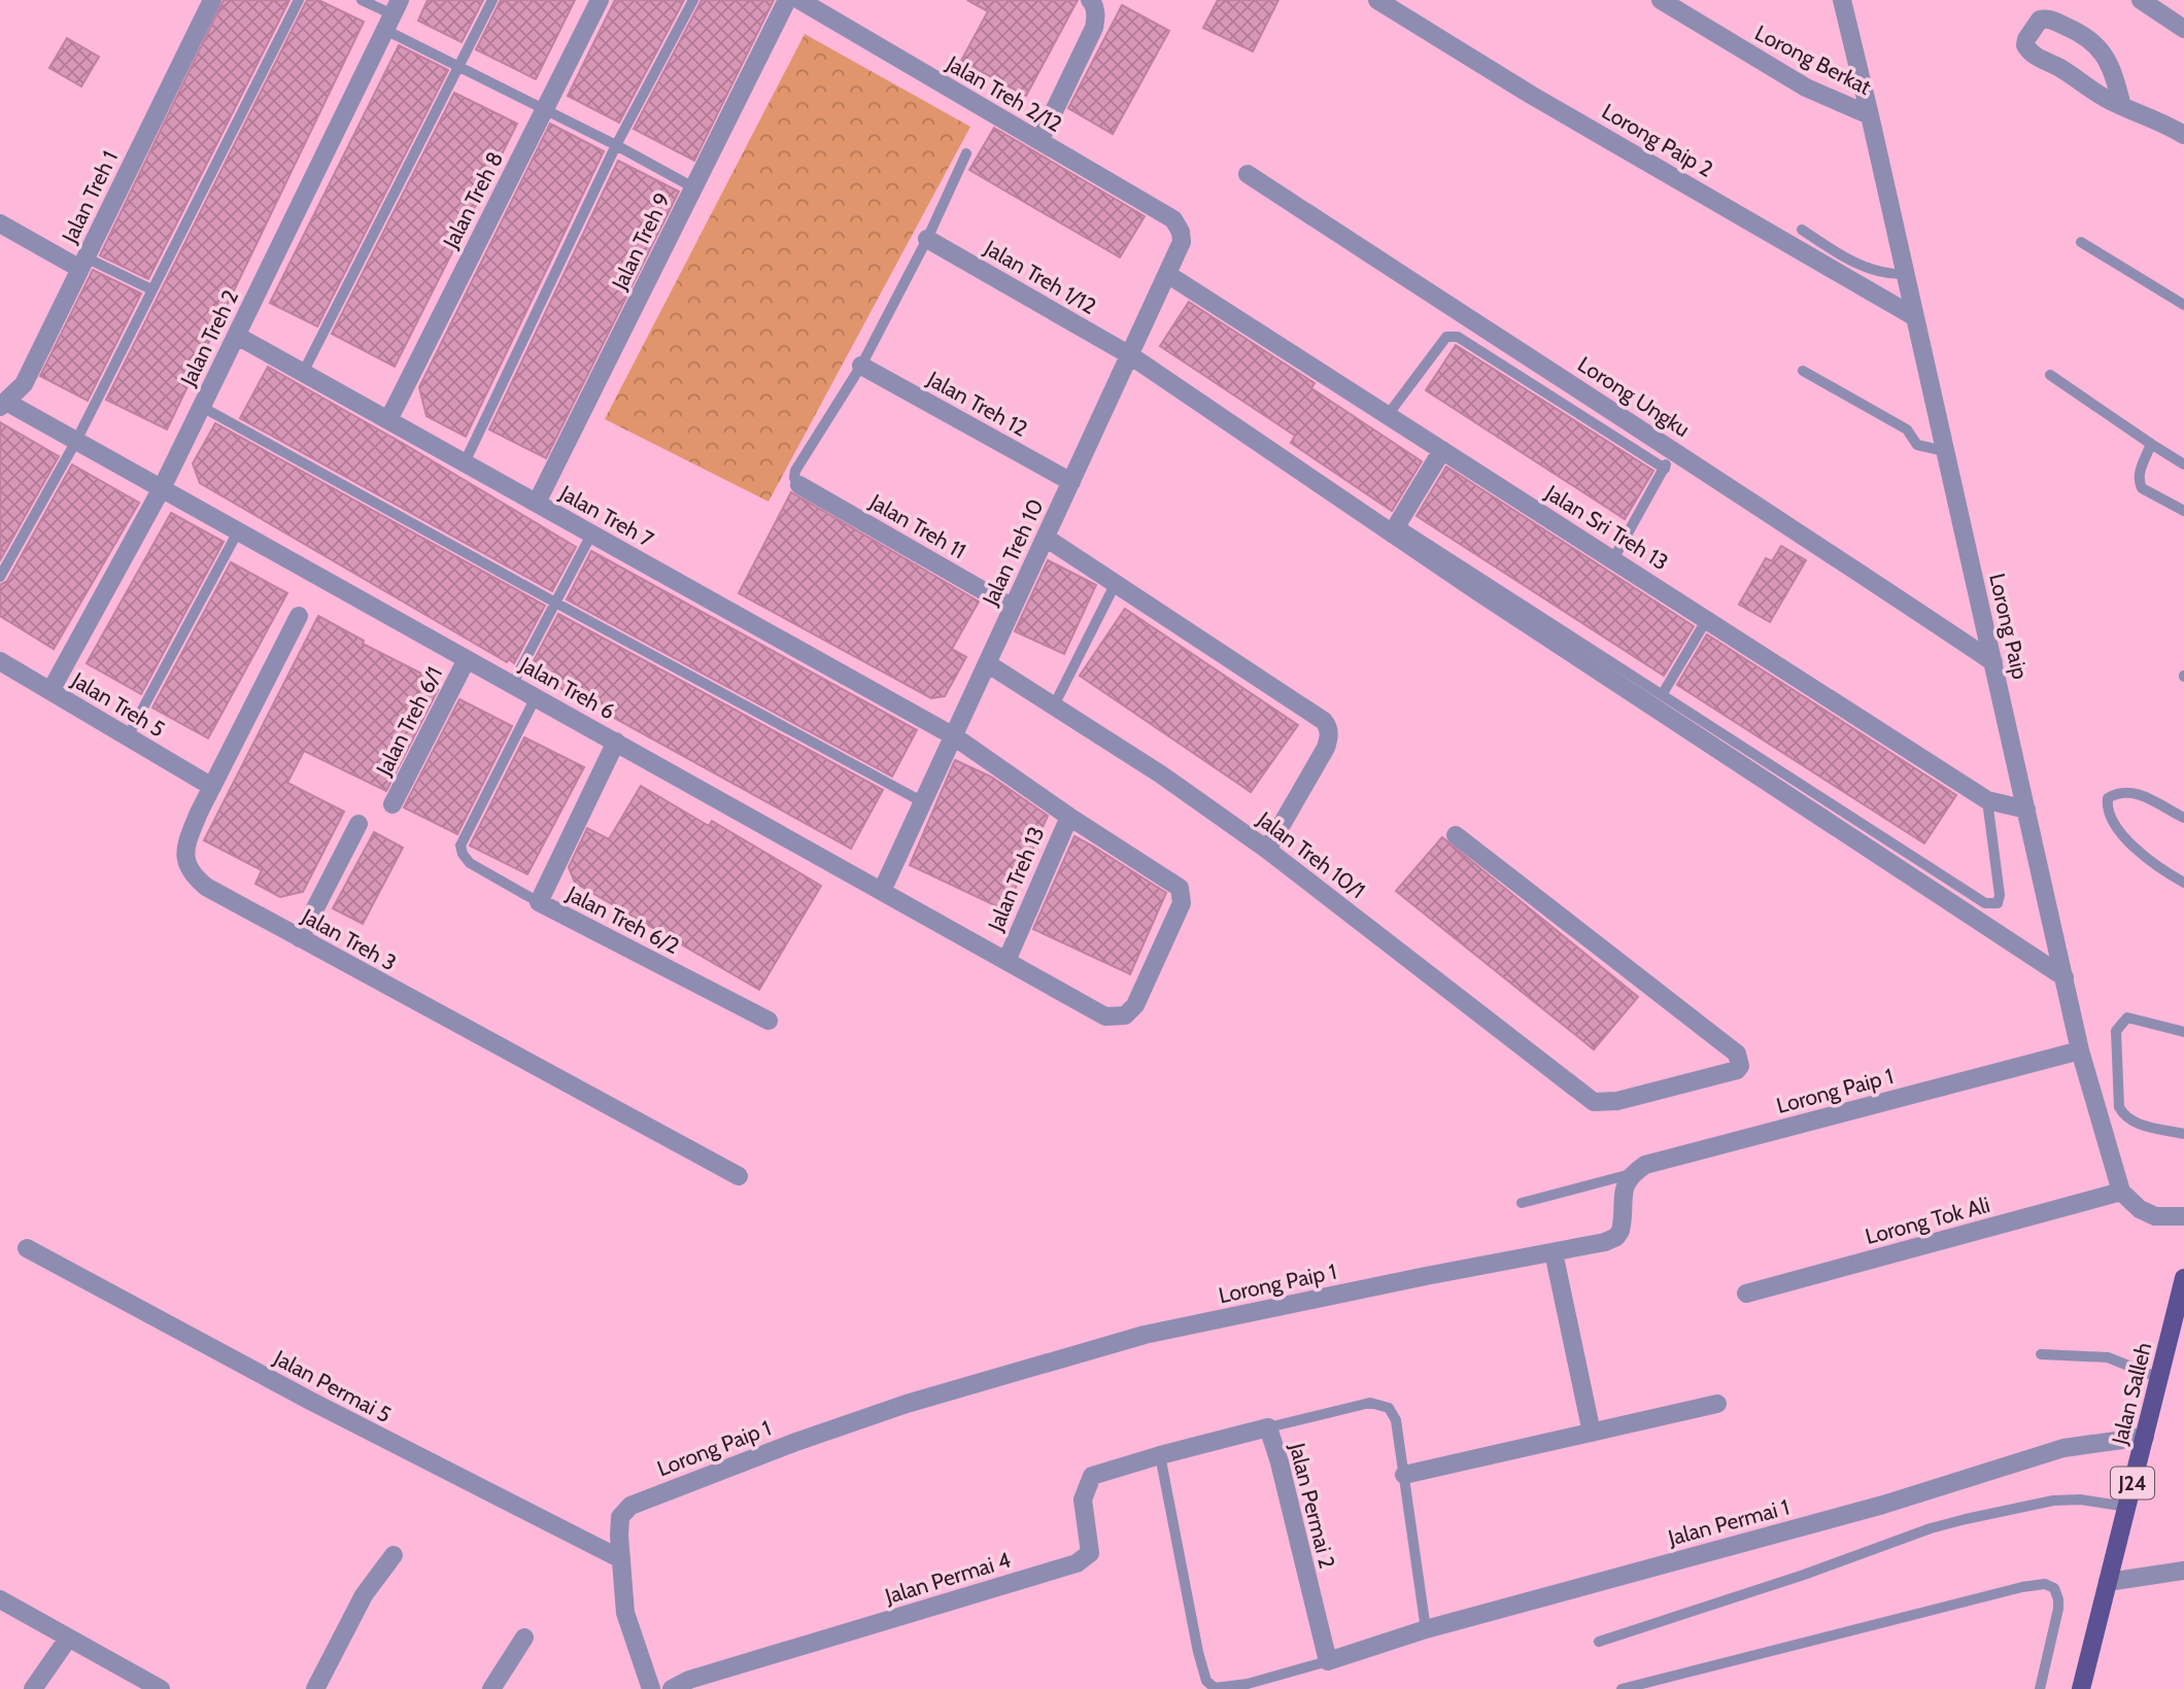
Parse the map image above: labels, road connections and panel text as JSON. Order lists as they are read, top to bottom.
{
  "streets": {
    "main road": ["Jalan Salleh", "J24"],
    "street": [
      "Lorong Berkat",
      "Jalan Treh 2/12",
      "Lorong Paip 2",
      "Jalan Treh 1",
      "Jalan Treh 8",
      "Jalan Treh 9",
      "Jalan Treh 1/12",
      "Jalan Treh 2",
      "Lorong Ungku",
      "Jalan Treh 12",
      "Jalan Treh 7",
      "Jalan Treh 11",
      "Jalan Sri Treh 13",
      "Jalan Treh 10",
      "Lorong Paip",
      "Jalan Treh 6",
      "Jalan Treh 5",
      "Jalan Treh 6/1",
      "Jalan Treh 10/1",
      "Jalan Treh 13",
      "Jalan Treh 6/2",
      "Jalan Treh 3",
      "Lorong Paip 1",
      "Lorong Tok Ali",
      "Jalan Permai 5",
      "Jalan Permai 2",
      "Jalan Permai 1",
      "Jalan Permai 4"
    ]
  },
  "crossings": [
    ["Lorong Berkat", "Lorong Paip"],
    ["Jalan Treh 2/12", "Jalan Treh 10"],
    ["Lorong Paip 2", "Lorong Paip"],
    ["Jalan Treh 1", "Jalan Treh 6"],
    ["Jalan Treh 8", "Jalan Treh 7"],
    ["Jalan Treh 9", "Jalan Treh 7"],
    ["Jalan Treh 1/12", "Jalan Treh 10"],
    ["Jalan Treh 1/12", "Lorong Paip"],
    ["Jalan Treh 2", "Jalan Treh 7"],
    ["Jalan Treh 2", "Jalan Treh 6"],
    ["Jalan Treh 2", "Jalan Treh 5"],
    ["Lorong Ungku", "Lorong Paip"],
    ["Jalan Treh 12", "Jalan Treh 10"],
    ["Jalan Treh 7", "Jalan Treh 10"],
    ["Jalan Treh 7", "Jalan Treh 6"],
    ["Jalan Treh 7", "Jalan Treh 13"],
    ["Jalan Treh 11", "Jalan Treh 10"],
    ["Jalan Sri Treh 13", "Jalan Treh 10"],
    ["Jalan Sri Treh 13", "Lorong Paip"],
    ["Jalan Treh 10", "Jalan Treh 6"],
    ["Jalan Treh 10", "Jalan Treh 10/1"],
    ["Lorong Paip", "Lorong Paip 1"],
    ["Lorong Paip", "Lorong Tok Ali"],
    ["Jalan Treh 6", "Jalan Treh 6/1"],
    ["Jalan Treh 6", "Jalan Treh 13"],
    ["Jalan Treh 6", "Jalan Treh 6/2"],
    ["Jalan Treh 5", "Jalan Treh 3"],
    ["Lorong Paip 1", "Jalan Permai 5"],
    ["Jalan Salleh", "Jalan Permai 1"],
    ["Jalan Permai 2", "Jalan Permai 1"],
    ["Jalan Permai 2", "Jalan Permai 4"]
  ]
}
